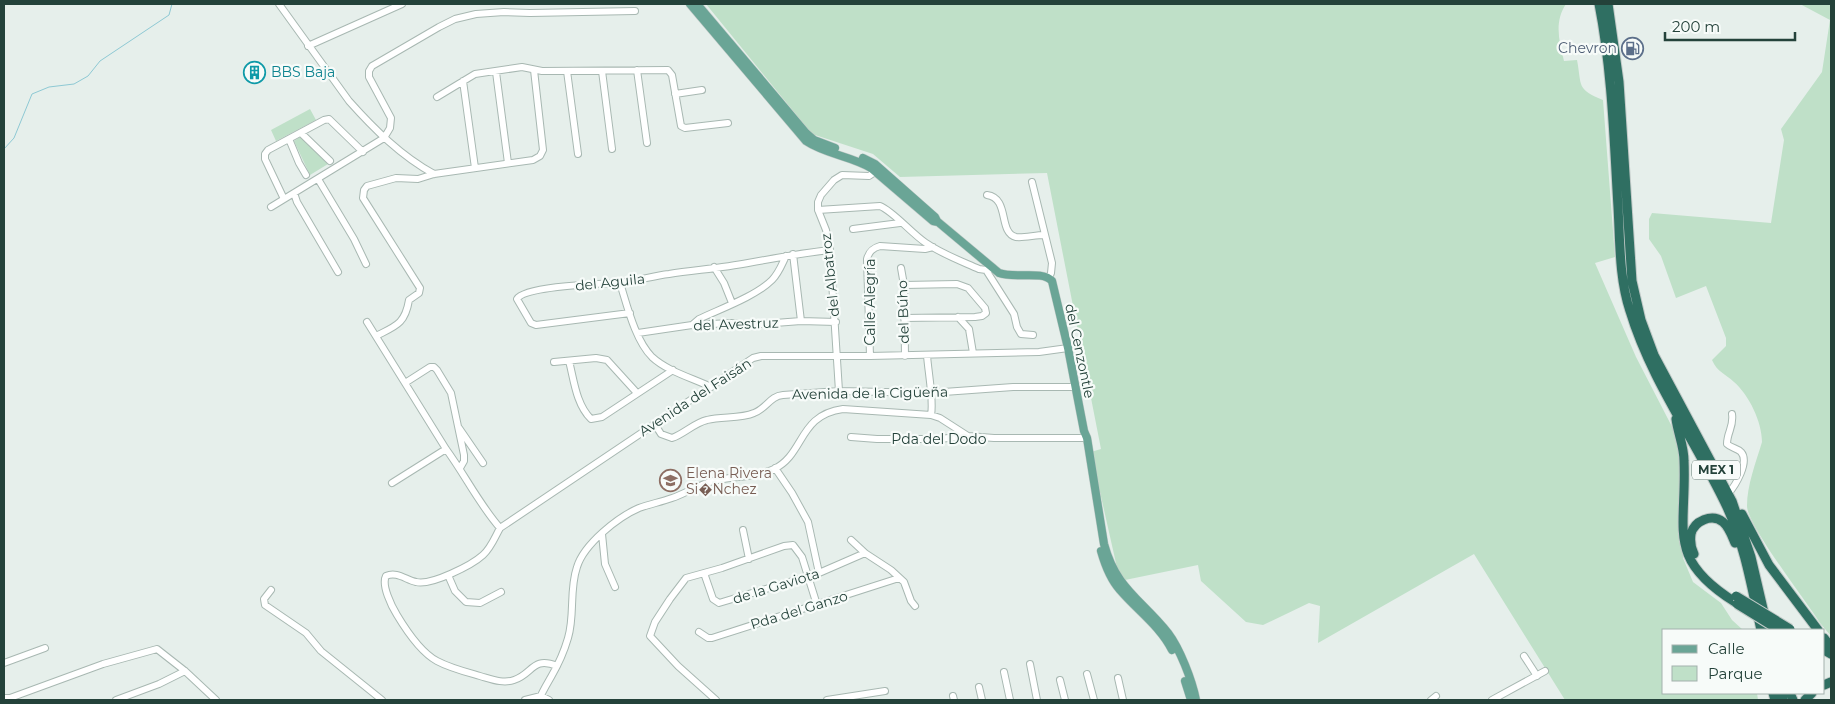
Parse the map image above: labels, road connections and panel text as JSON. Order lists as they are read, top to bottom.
{
  "streets": {
    "highway": ["MEX 1"],
    "main road": ["del Cenzontle"],
    "street": [
      "del Albatroz",
      "del Aguila",
      "Calle Alegría",
      "del Búho",
      "del Avestruz",
      "Avenida de la Cigüeña",
      "Avenida del Faisán",
      "Pda del Dodo",
      "de la Gaviota",
      "Pda del Ganzo"
    ]
  },
  "crossings": [
    ["del Albatroz", "del Aguila"],
    ["del Albatroz", "del Avestruz"],
    ["del Albatroz", "Avenida de la Cigüeña"],
    ["del Albatroz", "Avenida del Faisán"],
    ["Calle Alegría", "Avenida del Faisán"],
    ["del Búho", "Avenida del Faisán"],
    ["del Cenzontle", "Avenida de la Cigüeña"],
    ["del Cenzontle", "Avenida del Faisán"],
    ["del Cenzontle", "Pda del Dodo"],
    ["Avenida de la Cigüeña", "Avenida del Faisán"]
  ],
  "places": {
    "fuel station": ["Chevron"],
    "building": ["BBS Baja"],
    "school or university": ["Elena Rivera Si�Nchez"]
  },
  "legend": ["Calle", "Parque"],
  "scale_bar": "200 m"
}
